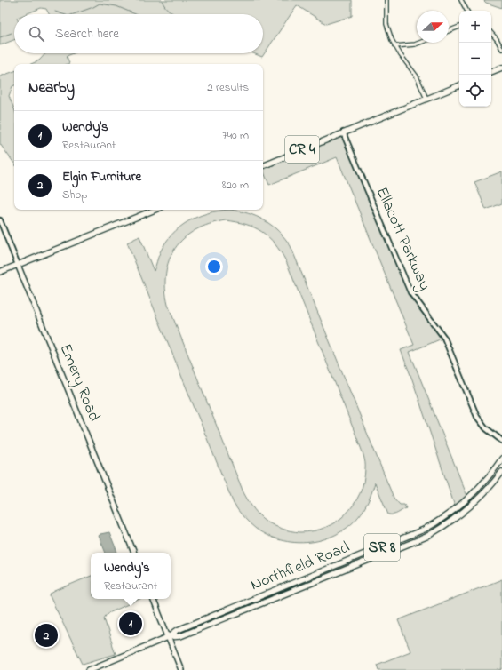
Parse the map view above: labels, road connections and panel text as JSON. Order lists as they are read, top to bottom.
{
  "streets": {
    "main road": [
      "CR 4",
      "Emery Road",
      "SR 8",
      "Northfield Road"
    ],
    "street": ["Ellacott Parkway"]
  },
  "crossings": [
    ["CR 4", "Ellacott Parkway"]
  ],
  "north": "right",
  "page": {
    "map_buttons": ["+", "−"],
    "search": "Search here",
    "heading": ["Nearby", "2 results"],
    "list": [
      {
        "mark": "1",
        "name": "Wendy's",
        "note": "Restaurant",
        "value": "740 m"
      },
      {
        "mark": "2",
        "name": "Elgin Furniture",
        "note": "Shop",
        "value": "820 m"
      }
    ],
    "popup": ["Wendy's", "Restaurant"],
    "pins": ["1", "2"]
  }
}
